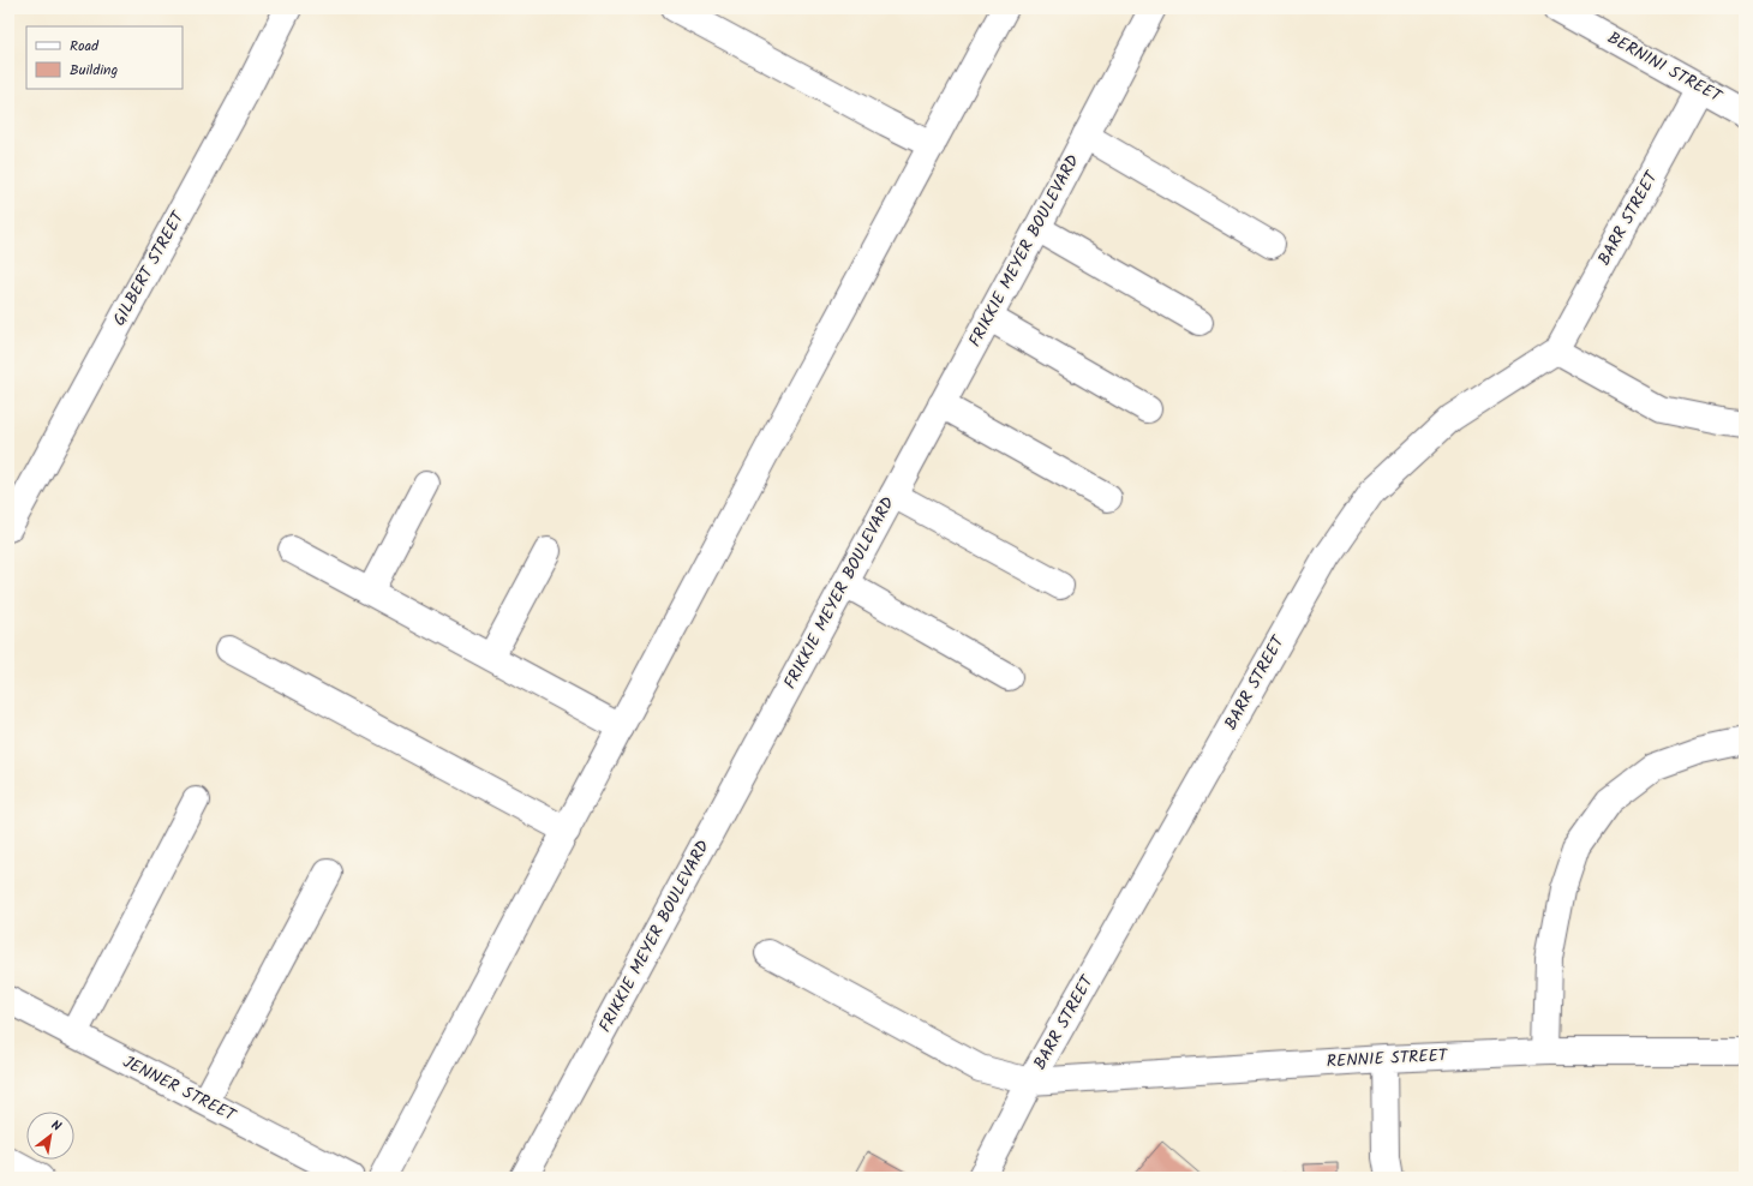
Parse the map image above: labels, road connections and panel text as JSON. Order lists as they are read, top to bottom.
{
  "streets": {
    "street": [
      "BERNINI STREET",
      "BARR STREET",
      "FRIKKIE MEYER BOULEVARD",
      "GILBERT STREET",
      "RENNIE STREET",
      "JENNER STREET"
    ]
  },
  "crossings": [
    ["BERNINI STREET", "BARR STREET"],
    ["BARR STREET", "RENNIE STREET"]
  ],
  "legend": ["Road", "Building"],
  "north": "top right"
}
